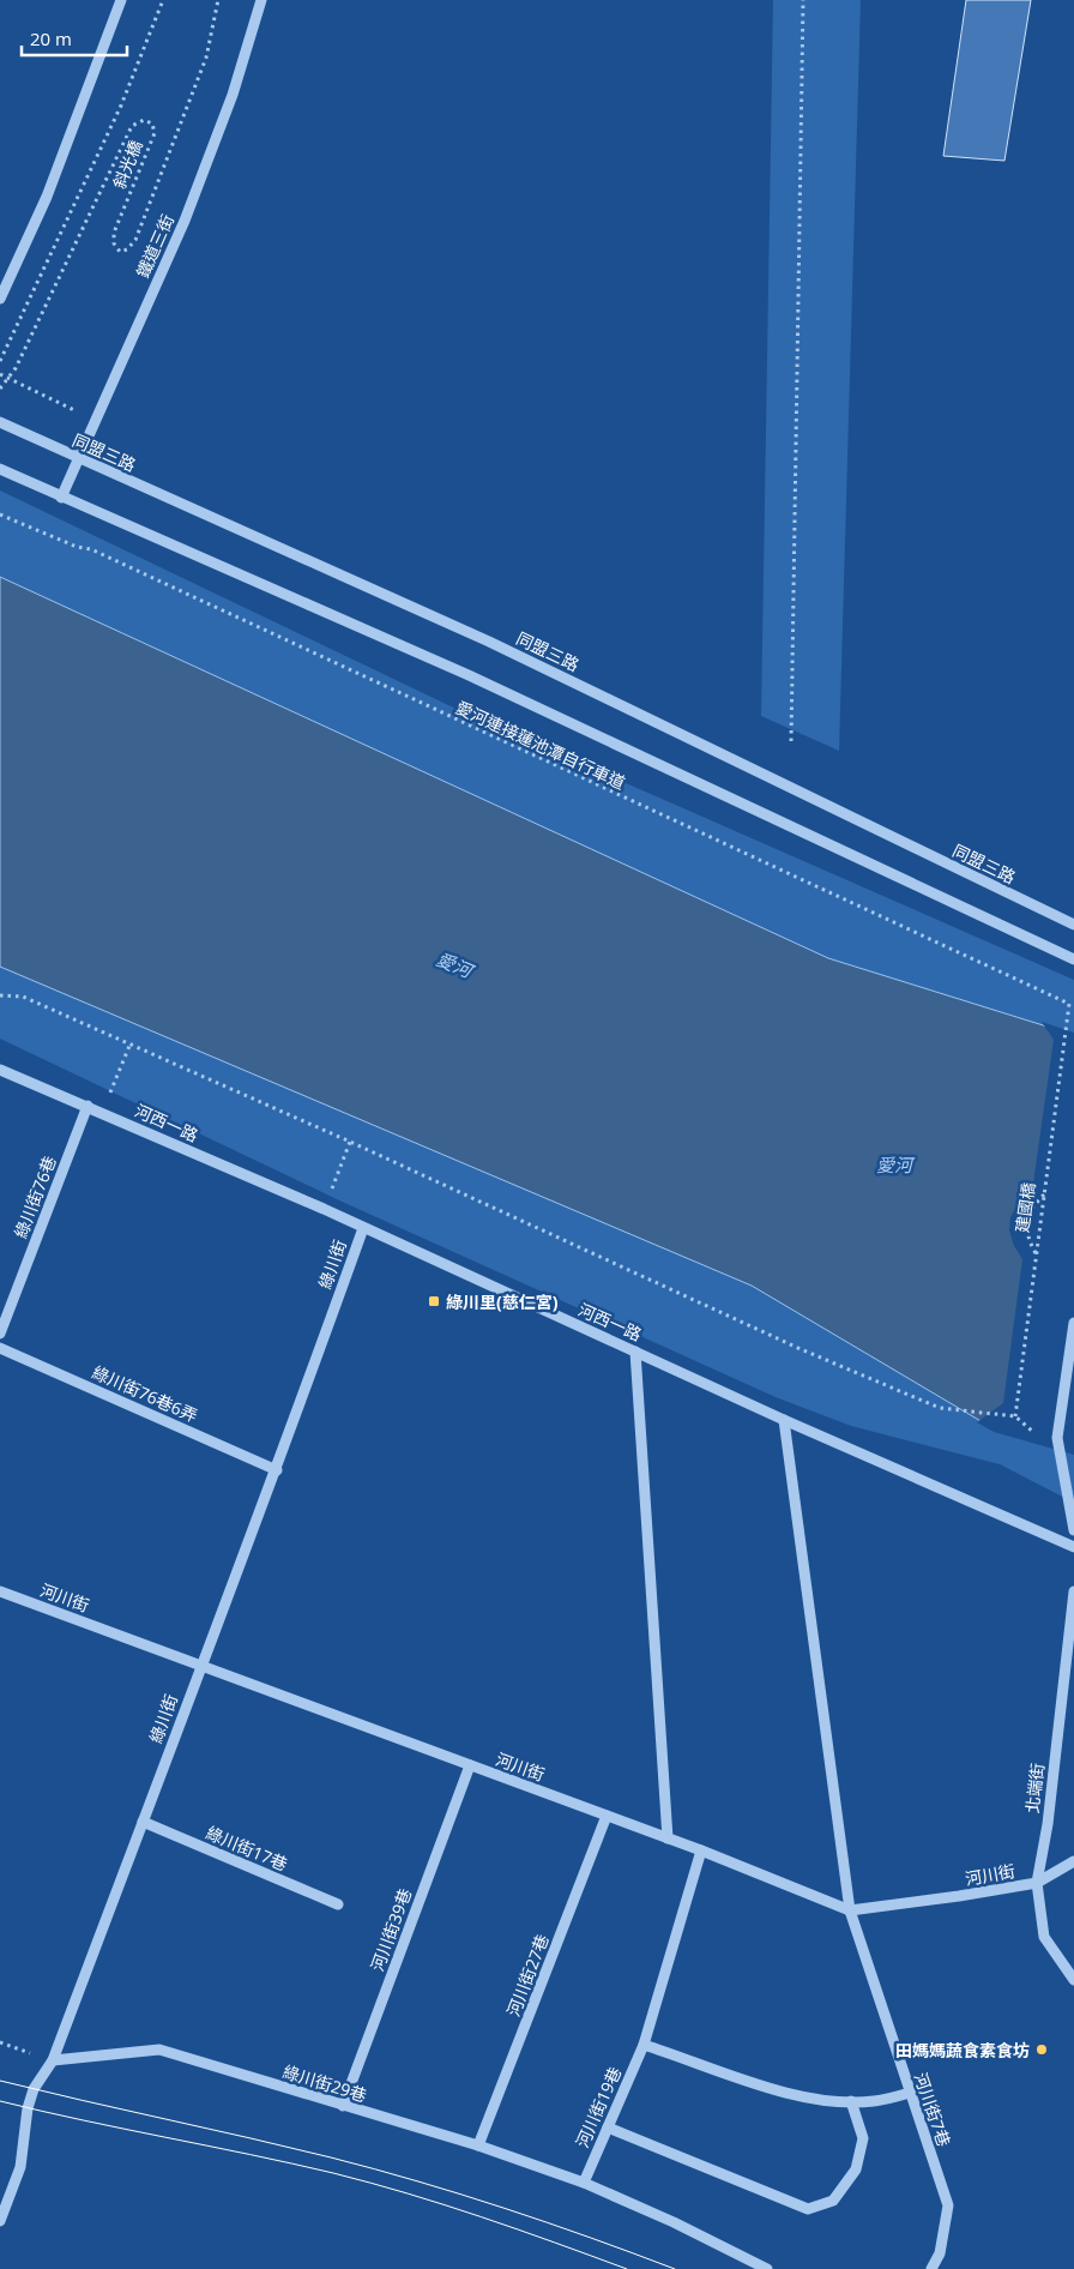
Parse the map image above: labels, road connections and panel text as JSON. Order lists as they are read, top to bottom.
{
  "streets": {
    "street": [
      "鐵道三街",
      "同盟三路",
      "河西一路",
      "綠川街76巷",
      "綠川街",
      "綠川街76巷6弄",
      "河川街",
      "北端街",
      "綠川街17巷",
      "河川街39巷",
      "河川街27巷",
      "綠川街29巷",
      "河川街19巷",
      "河川街7巷"
    ],
    "path": ["斜光橋", "愛河連接蓮池潭自行車道", "建國橋"]
  },
  "crossings": [
    ["鐵道三街", "同盟三路"],
    ["愛河連接蓮池潭自行車道", "建國橋"],
    ["河西一路", "綠川街76巷"],
    ["河西一路", "綠川街"],
    ["河西一路", "河川街7巷"],
    ["綠川街", "綠川街76巷6弄"],
    ["綠川街", "河川街"],
    ["綠川街", "綠川街17巷"],
    ["綠川街", "綠川街29巷"],
    ["河川街", "北端街"],
    ["河川街", "河川街39巷"],
    ["河川街", "河川街27巷"],
    ["河川街", "河川街19巷"],
    ["河川街", "河川街7巷"],
    ["河川街39巷", "綠川街29巷"],
    ["河川街27巷", "綠川街29巷"],
    ["綠川街29巷", "河川街19巷"]
  ],
  "water": ["愛河"],
  "places": {
    "transit": ["綠川里(慈仁宮)"],
    "other": ["田媽媽蔬食素食坊"]
  },
  "scale_bar": "20 m"
}
